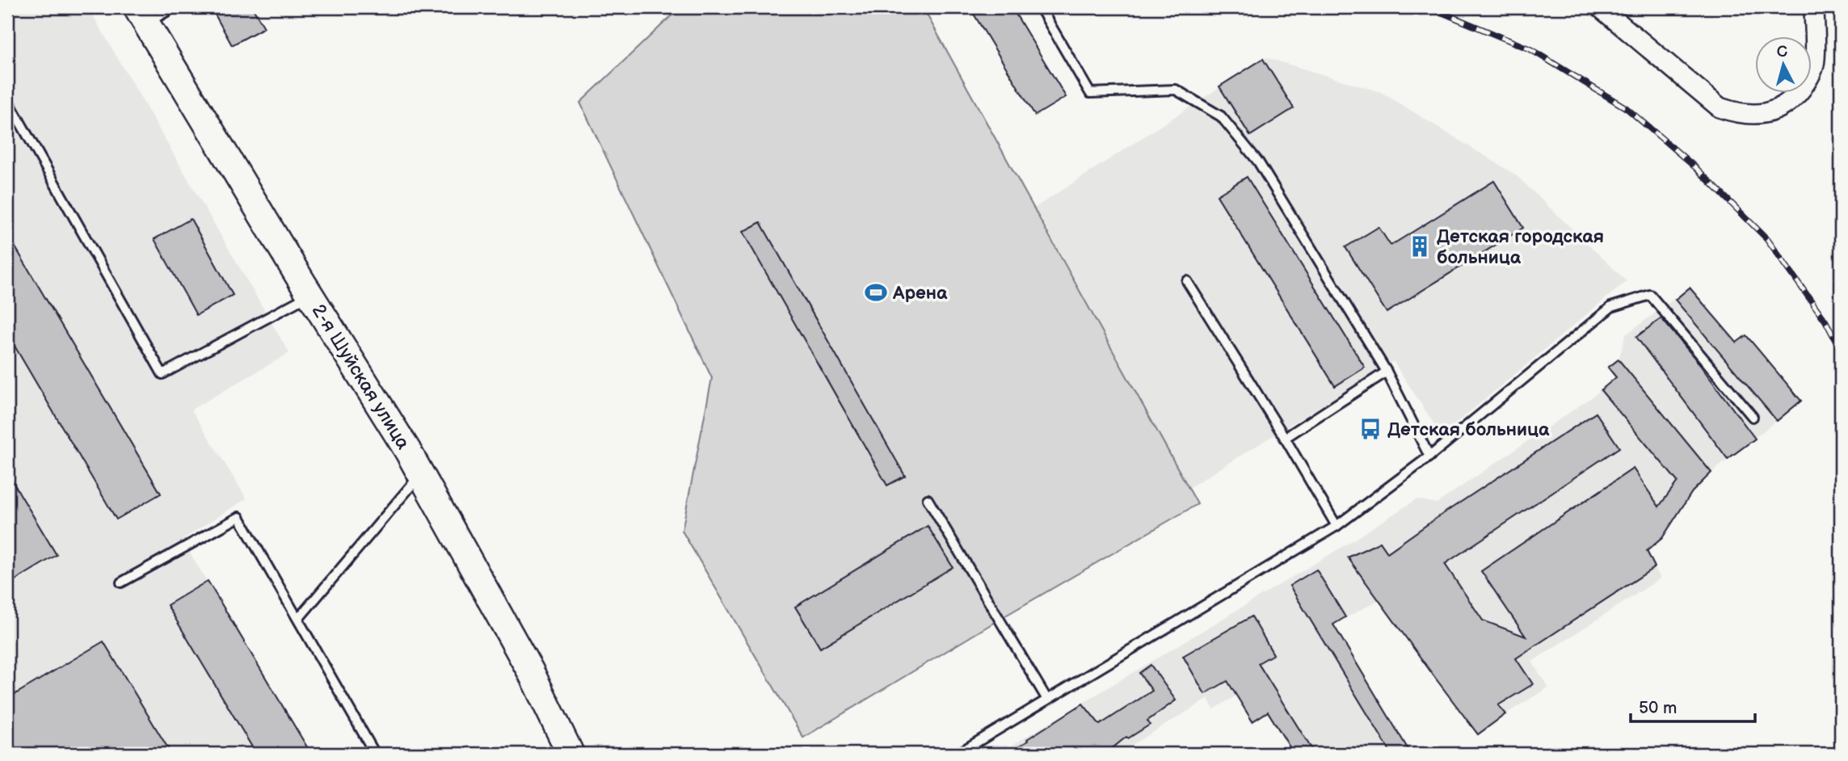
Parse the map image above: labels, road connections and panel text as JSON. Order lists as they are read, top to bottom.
{
  "streets": {
    "street": ["2-я Шуйская улица"]
  },
  "places": {
    "building": ["Детская городская больница"],
    "sports": ["Арена"],
    "bus stop": ["Детская больница"]
  },
  "scale_bar": "50 m",
  "north": "top"
}
